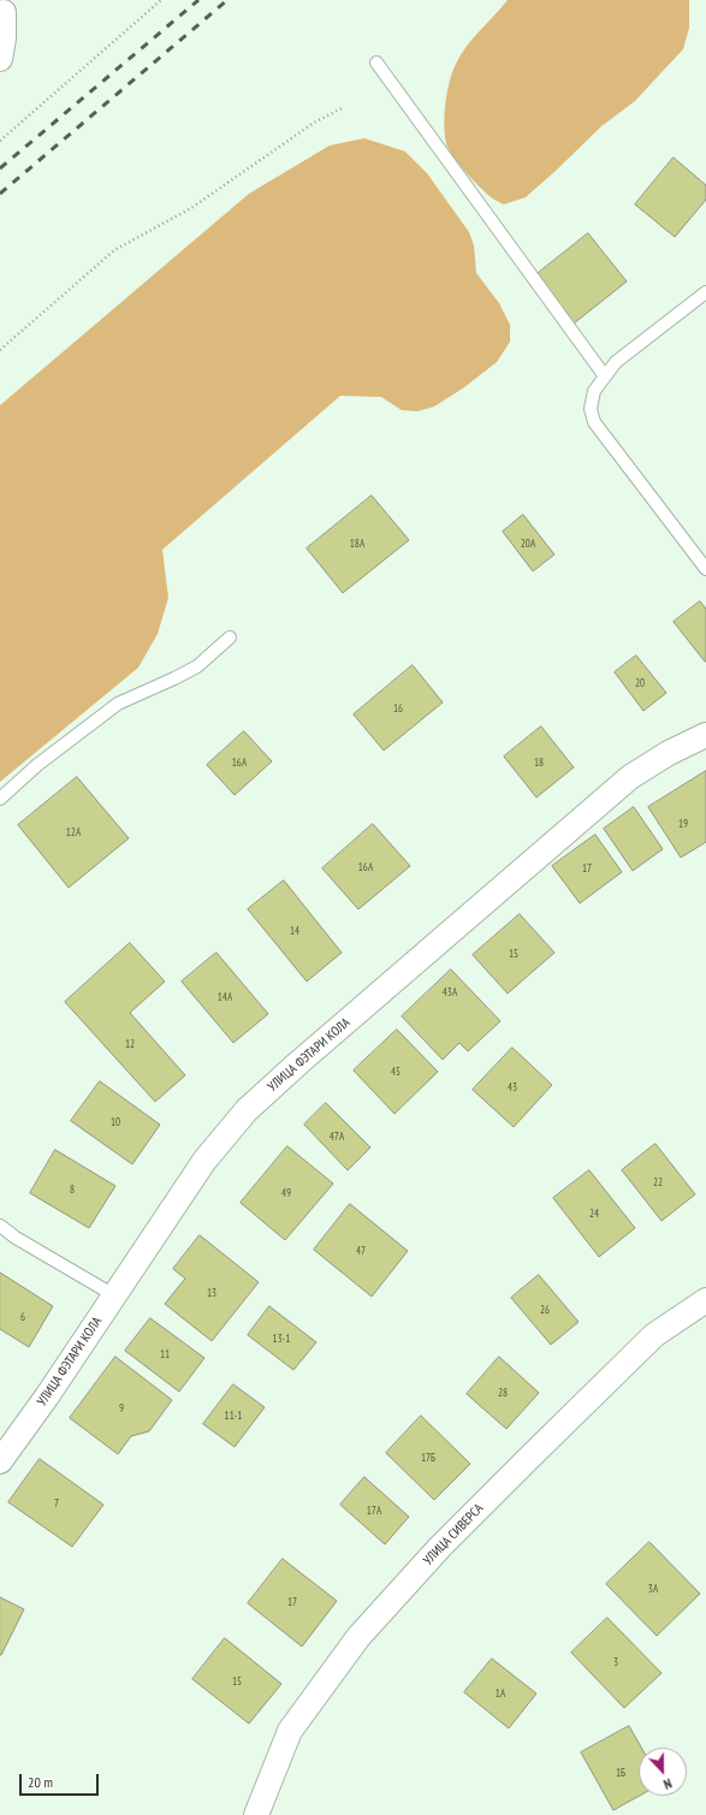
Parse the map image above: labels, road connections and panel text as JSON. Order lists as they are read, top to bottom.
{
  "streets": {
    "street": ["УЛИЦА ФЭТАРИ КОЛА", "УЛИЦА СИВЕРСА"]
  },
  "house_numbers": [
    "18А",
    "20А",
    "20",
    "16",
    "16А",
    "18",
    "19",
    "12А",
    "16А",
    "17",
    "14",
    "15",
    "43А",
    "14А",
    "12",
    "45",
    "43",
    "10",
    "47А",
    "22",
    "8",
    "49",
    "24",
    "47",
    "13",
    "26",
    "6",
    "13-1",
    "11",
    "28",
    "9",
    "11-1",
    "17Б",
    "7",
    "17А",
    "3А",
    "17",
    "3",
    "15",
    "1А",
    "1Б"
  ],
  "scale_bar": "20 m",
  "north": "bottom"
}
